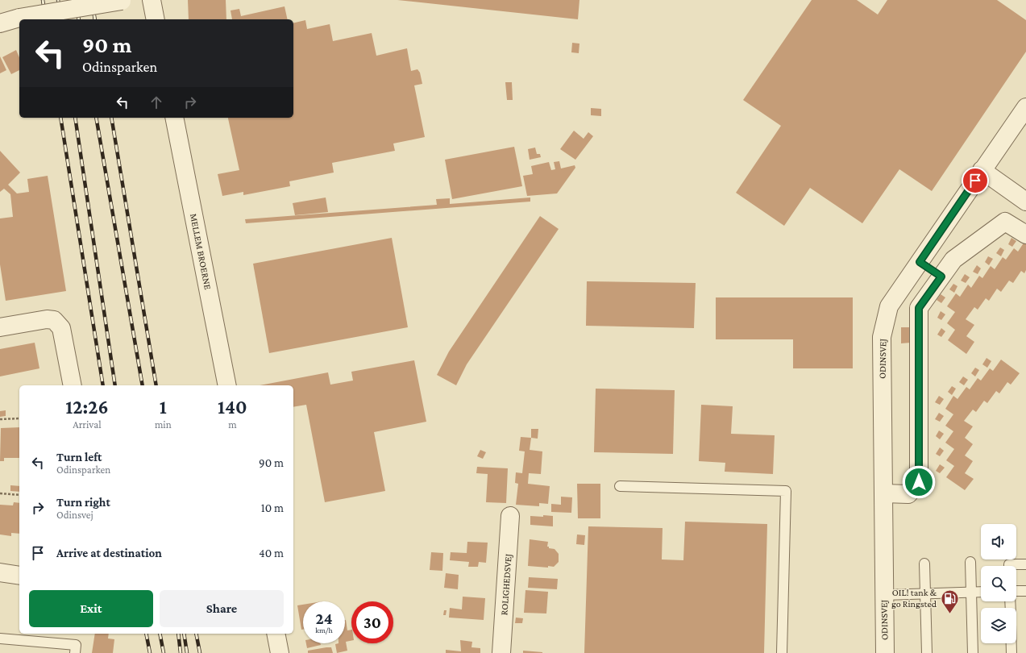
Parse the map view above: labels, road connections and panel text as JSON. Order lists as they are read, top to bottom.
{
  "streets": {
    "street": ["MELLEM BROERNE", "ODINSVEJ", "ROLIGHEDSVEJ"]
  },
  "places": {
    "fuel station": ["OIL! tank & go Ringsted"]
  },
  "page": {
    "turn": ["90 m", "Odinsparken"],
    "eta": [
      "12:26",
      "Arrival",
      "1",
      "min",
      "140",
      "m"
    ],
    "list": [
      {
        "name": "Turn left",
        "note": "Odinsparken",
        "value": "90 m"
      },
      {
        "name": "Turn right",
        "note": "Odinsvej",
        "value": "10 m"
      },
      {
        "name": "Arrive at destination",
        "value": "40 m"
      }
    ],
    "buttons": ["Exit", "Share"],
    "speed": "24 km/h",
    "limit": "30"
  }
}
